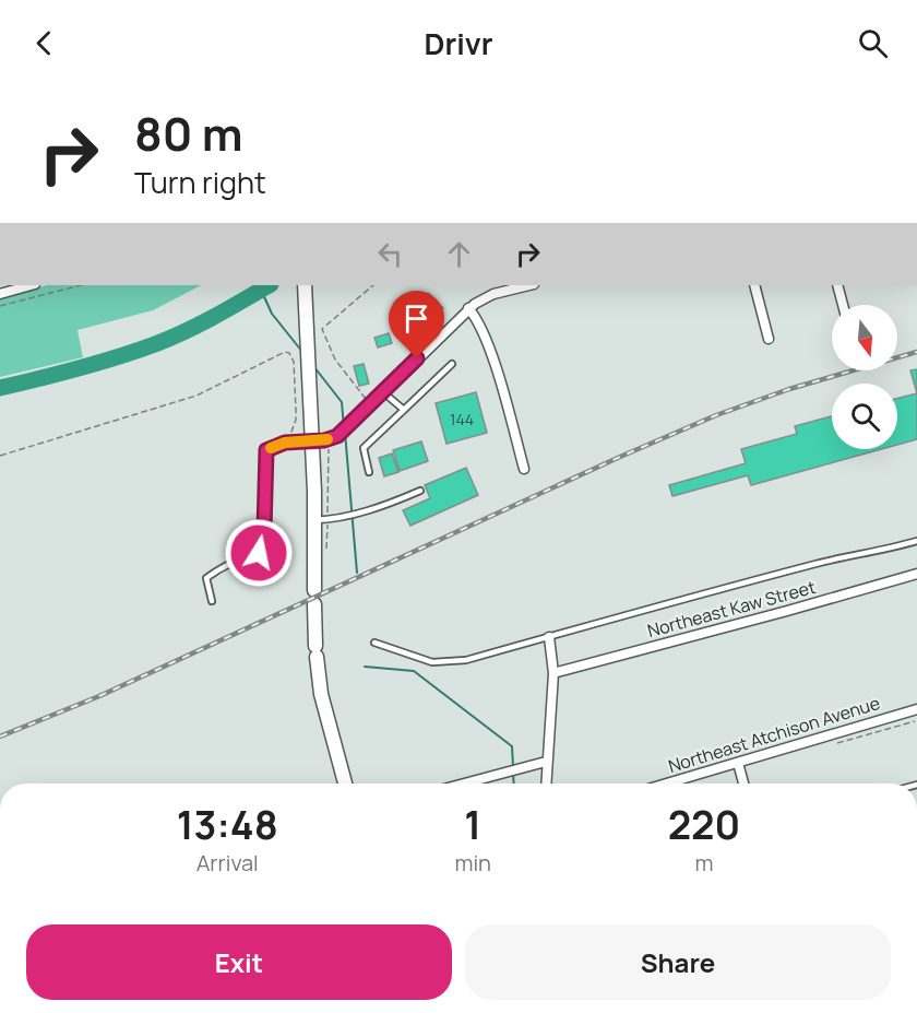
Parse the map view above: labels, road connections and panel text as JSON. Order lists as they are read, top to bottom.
{
  "streets": {
    "street": ["Northeast Kaw Street", "Northeast Atchison Avenue"]
  },
  "house_numbers": ["144"],
  "north": "bottom",
  "page": {
    "header": "Drivr",
    "turn": ["80 m", "Turn right"],
    "eta": [
      "13:48",
      "Arrival",
      "1",
      "min",
      "220",
      "m"
    ],
    "buttons": ["Exit", "Share"]
  }
}
